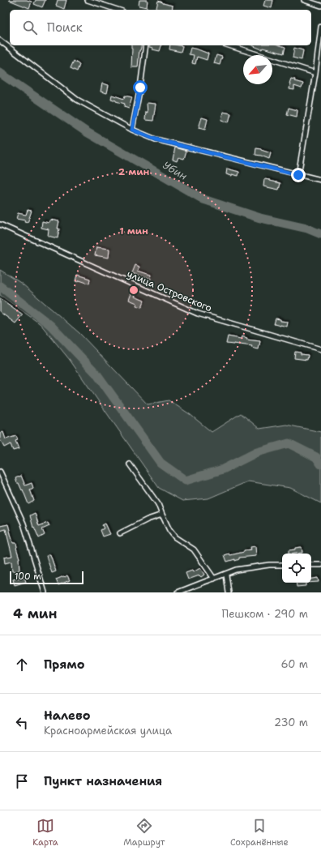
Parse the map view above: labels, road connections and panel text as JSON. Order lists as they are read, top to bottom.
{
  "streets": {
    "street": ["улица Островского"]
  },
  "water": ["Убин"],
  "scale_bar": "100 m",
  "north": "bottom left",
  "page": {
    "search": "Поиск",
    "scale": "100 m",
    "heading": ["4 мин", "Пешком · 290 m"],
    "list": [
      ["Прямо", "60 m"],
      ["Налево", "Красноармейская улица", "230 m"],
      "Пункт назначения"
    ],
    "nav": ["Карта", "Маршрут", "Сохранённые"]
  },
  "rings": ["2 мин", "1 мин"]
}
